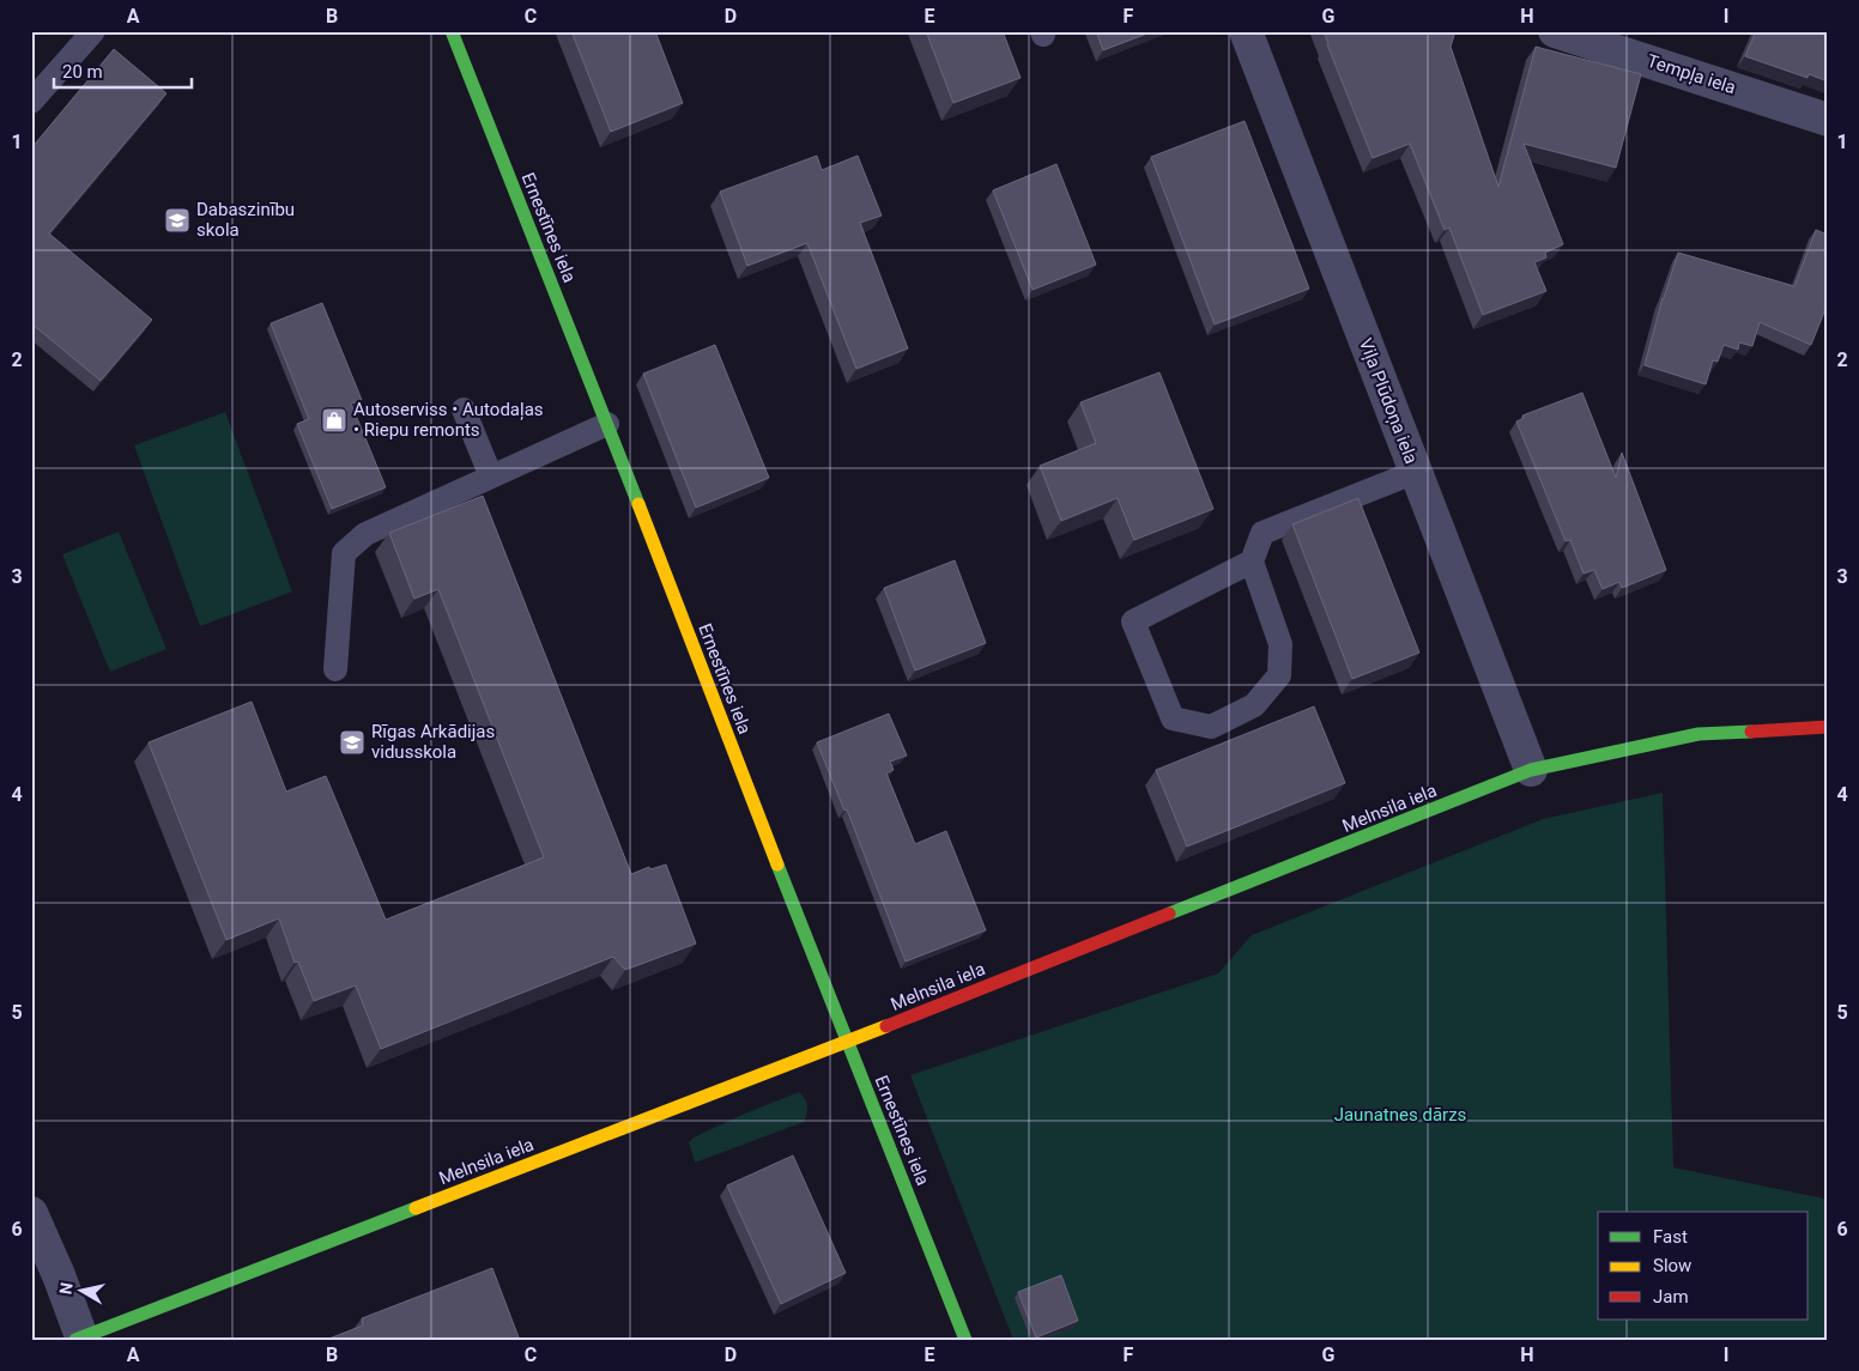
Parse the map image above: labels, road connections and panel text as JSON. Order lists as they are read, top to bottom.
{
  "streets": {
    "street": [
      "Tempļa iela",
      "Ernestīnes iela",
      "Viļa Plūdoņa iela",
      "Melnsila iela"
    ]
  },
  "crossings": [
    ["Ernestīnes iela", "Melnsila iela"],
    ["Viļa Plūdoņa iela", "Melnsila iela"]
  ],
  "parks": ["Jaunatnes dārzs"],
  "places": {
    "school or university": ["Dabaszinību skola", "Rīgas Arkādijas vidusskola"],
    "shop": ["Autoserviss • Autodaļas • Riepu remonts"]
  },
  "legend": ["Fast", "Slow", "Jam"],
  "scale_bar": "20 m",
  "north": "left",
  "grid": {
    "columns": [
      "A",
      "B",
      "C",
      "D",
      "E",
      "F",
      "G",
      "H",
      "I"
    ],
    "rows": [
      "1",
      "2",
      "3",
      "4",
      "5",
      "6"
    ]
  }
}
